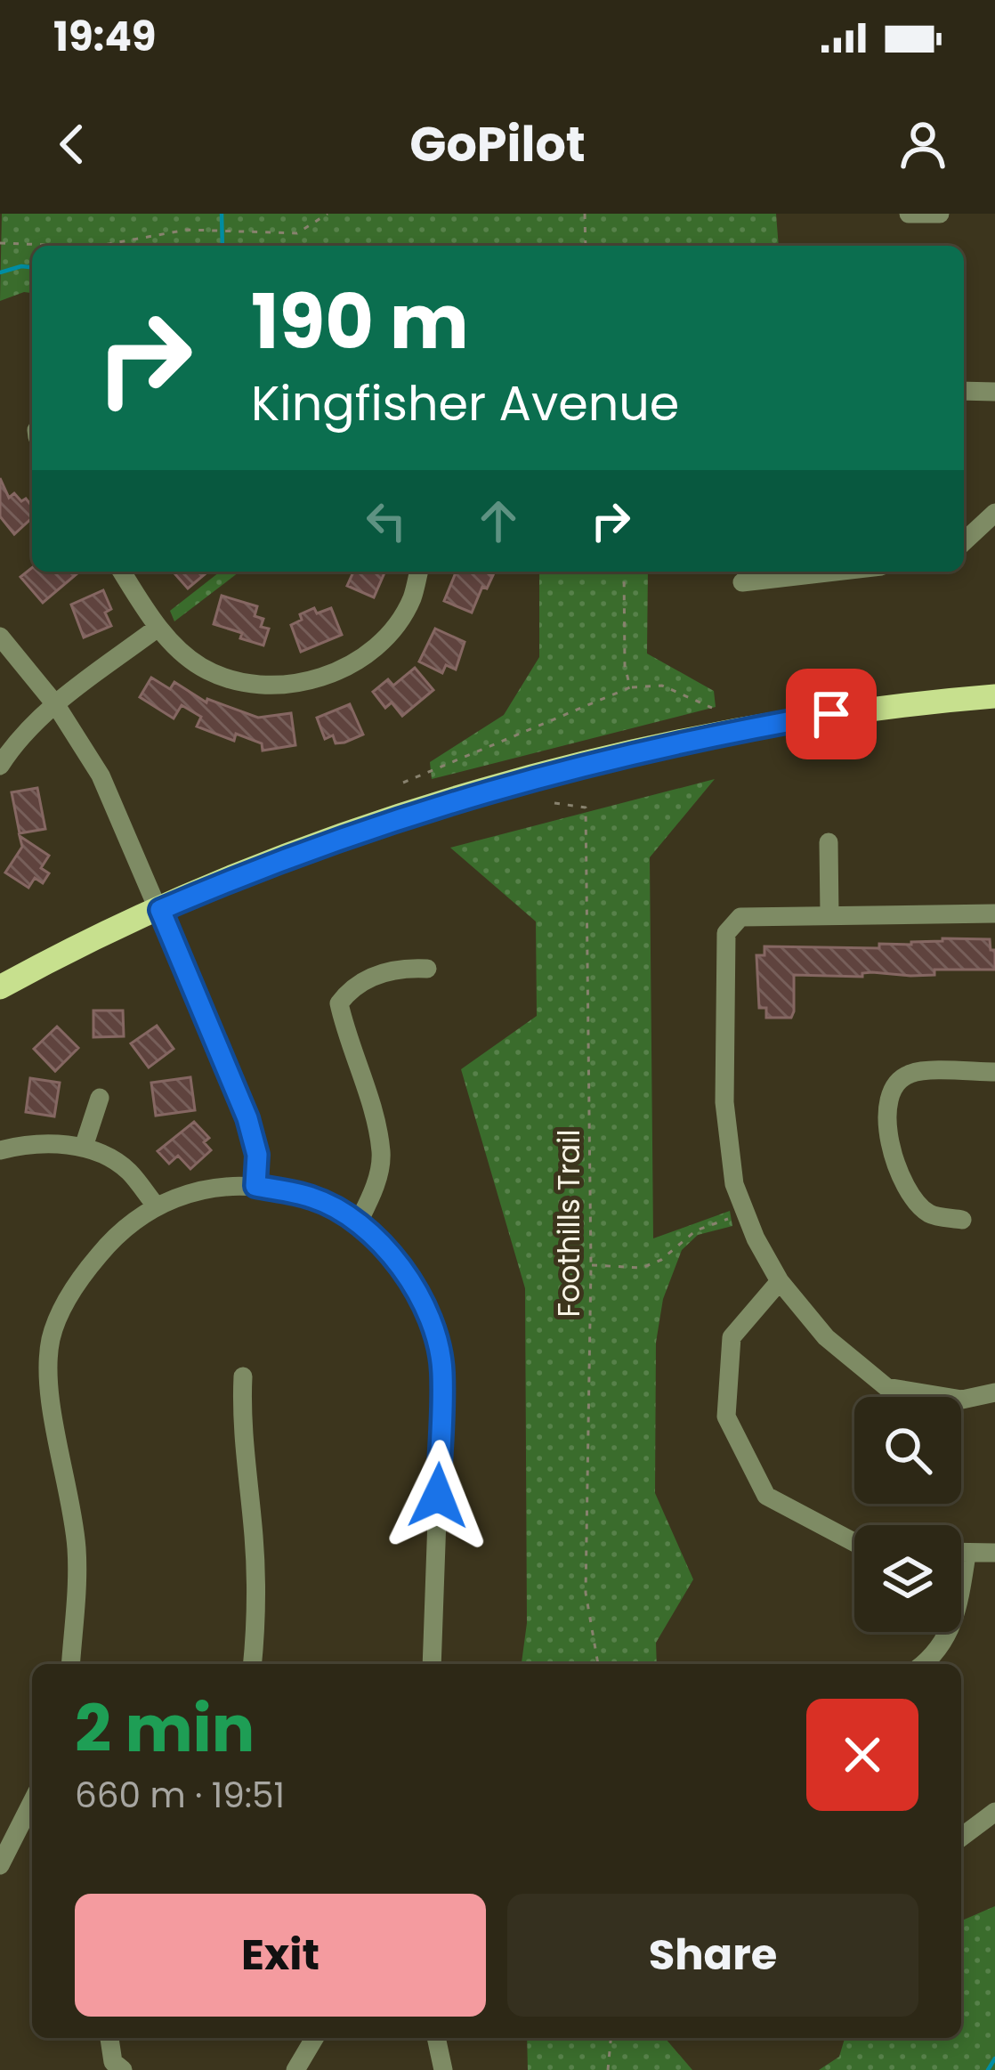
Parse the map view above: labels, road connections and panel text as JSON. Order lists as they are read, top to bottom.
{
  "streets": {
    "path": ["Foothills Trail"]
  },
  "page": {
    "status": "19:49",
    "header": "GoPilot",
    "turn": ["190 m", "Kingfisher Avenue"],
    "heading": ["2 min", "660 m · 19:51"],
    "buttons": ["Exit", "Share"]
  }
}
